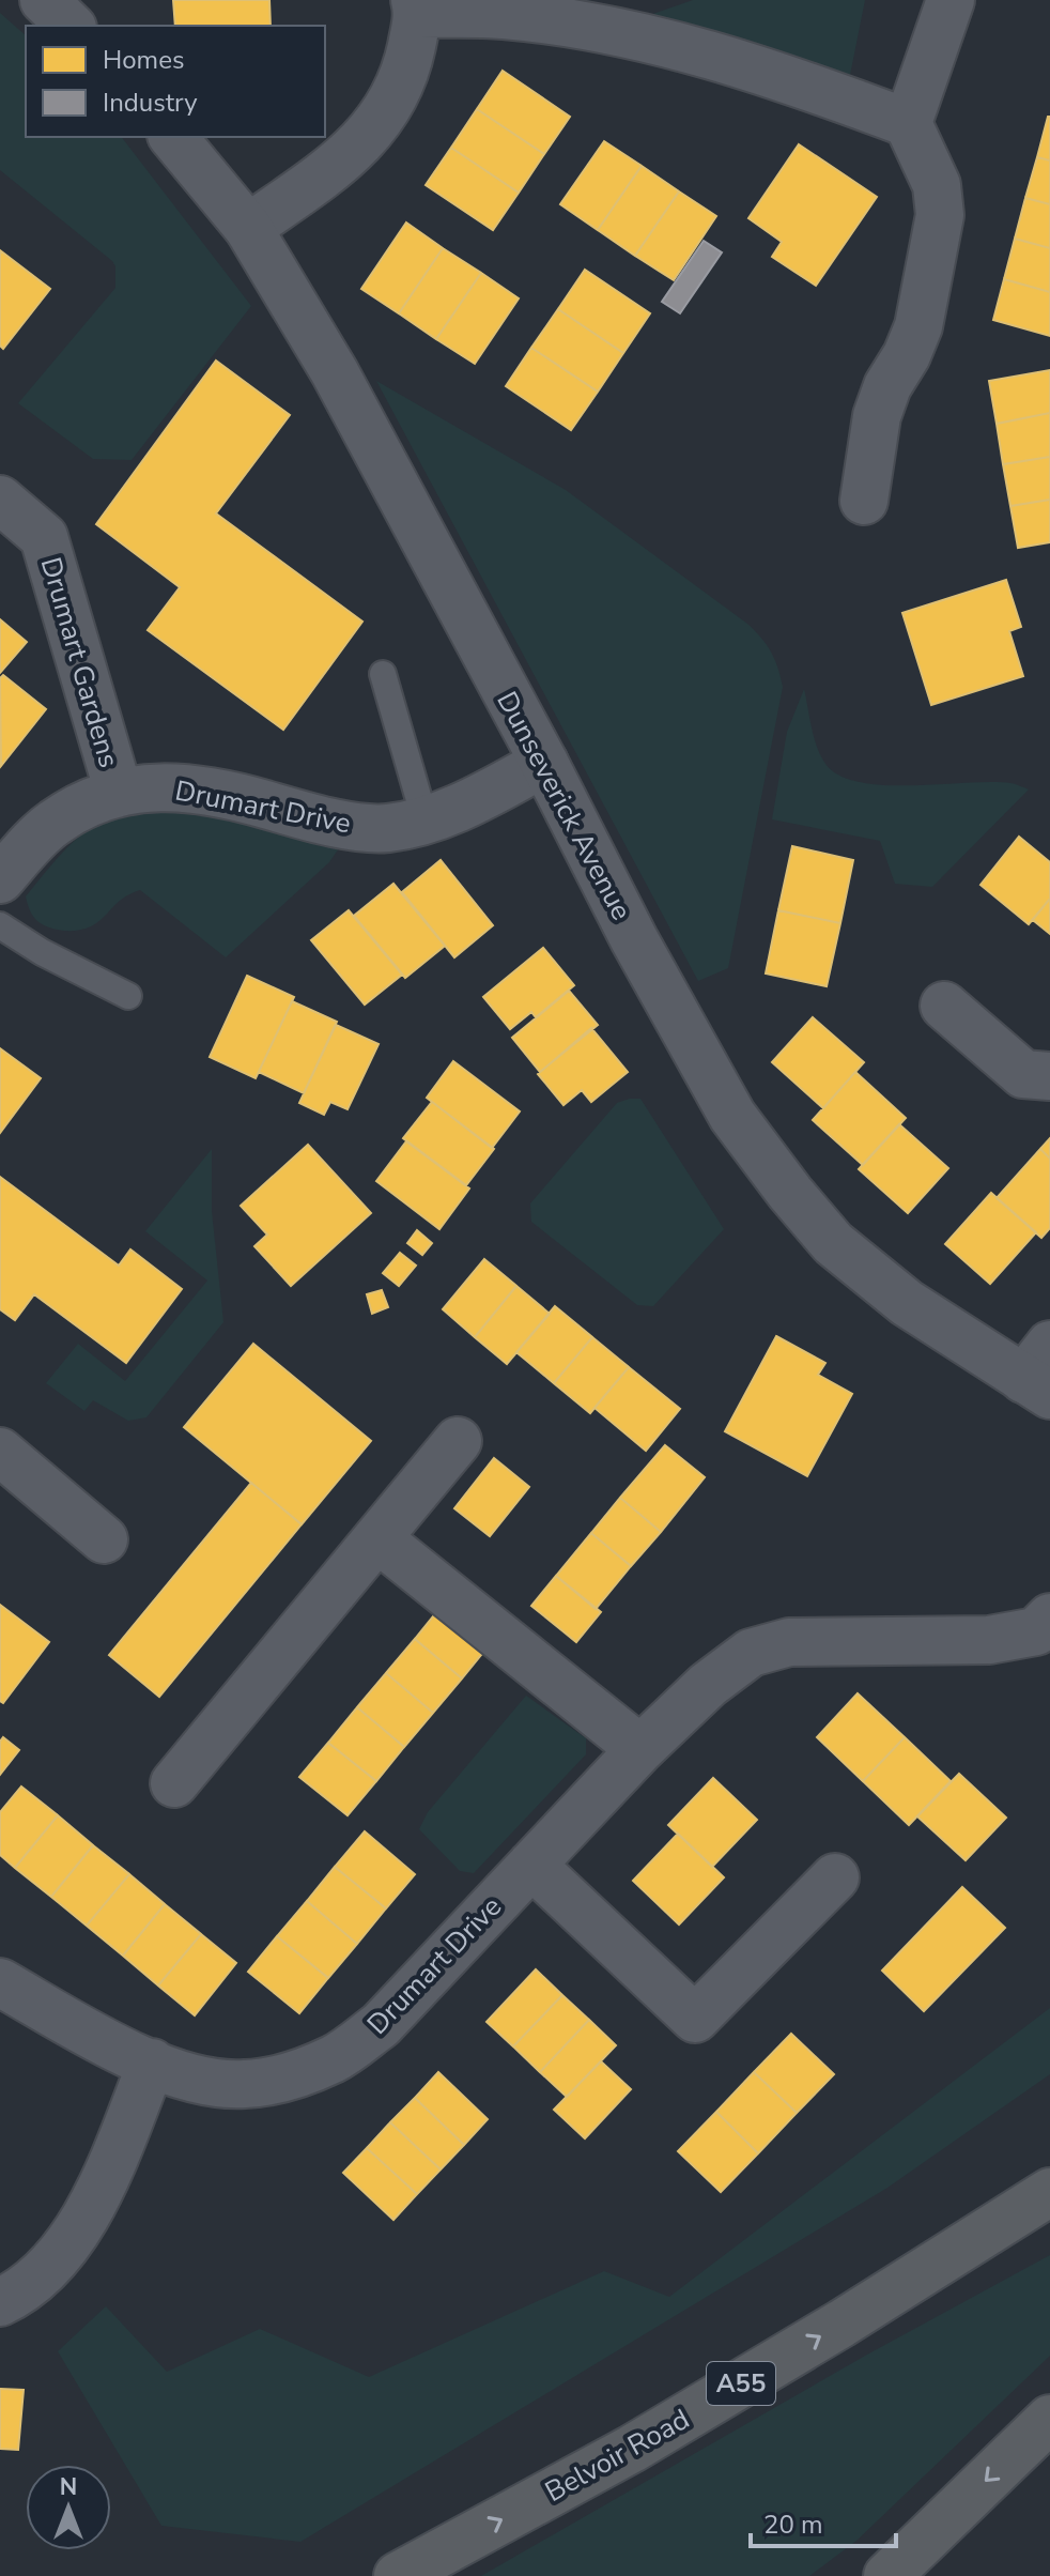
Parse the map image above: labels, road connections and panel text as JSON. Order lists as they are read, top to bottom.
{
  "streets": {
    "highway": ["A55", "Belvoir Road"],
    "street": ["Drumart Gardens", "Dunseverick Avenue", "Drumart Drive"]
  },
  "crossings": [
    ["Drumart Gardens", "Drumart Drive"],
    ["Dunseverick Avenue", "Drumart Drive"]
  ],
  "one_way": ["Belvoir Road"],
  "legend": ["Homes", "Industry"],
  "scale_bar": "20 m",
  "north": "top"
}
